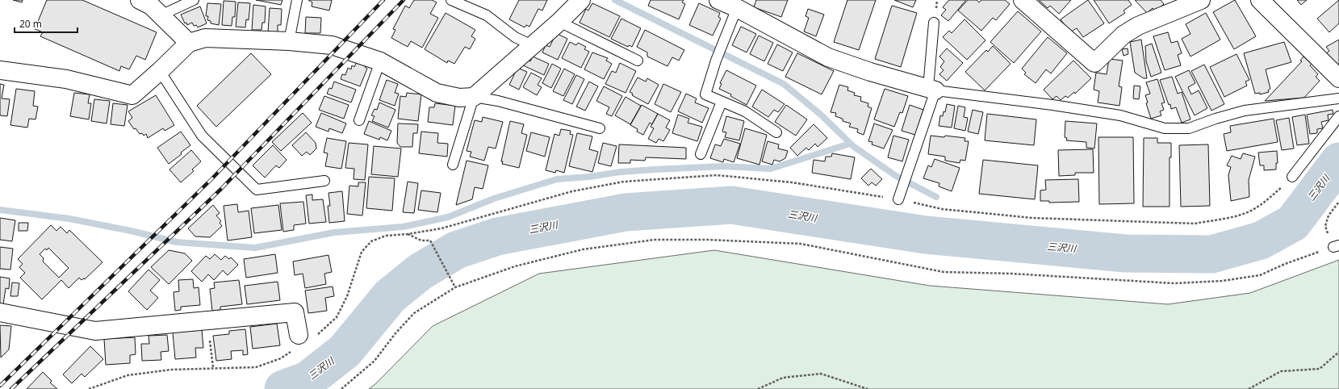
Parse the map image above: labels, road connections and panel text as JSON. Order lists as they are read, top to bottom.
{
  "water": ["三沢川"],
  "scale_bar": "20 m"
}
